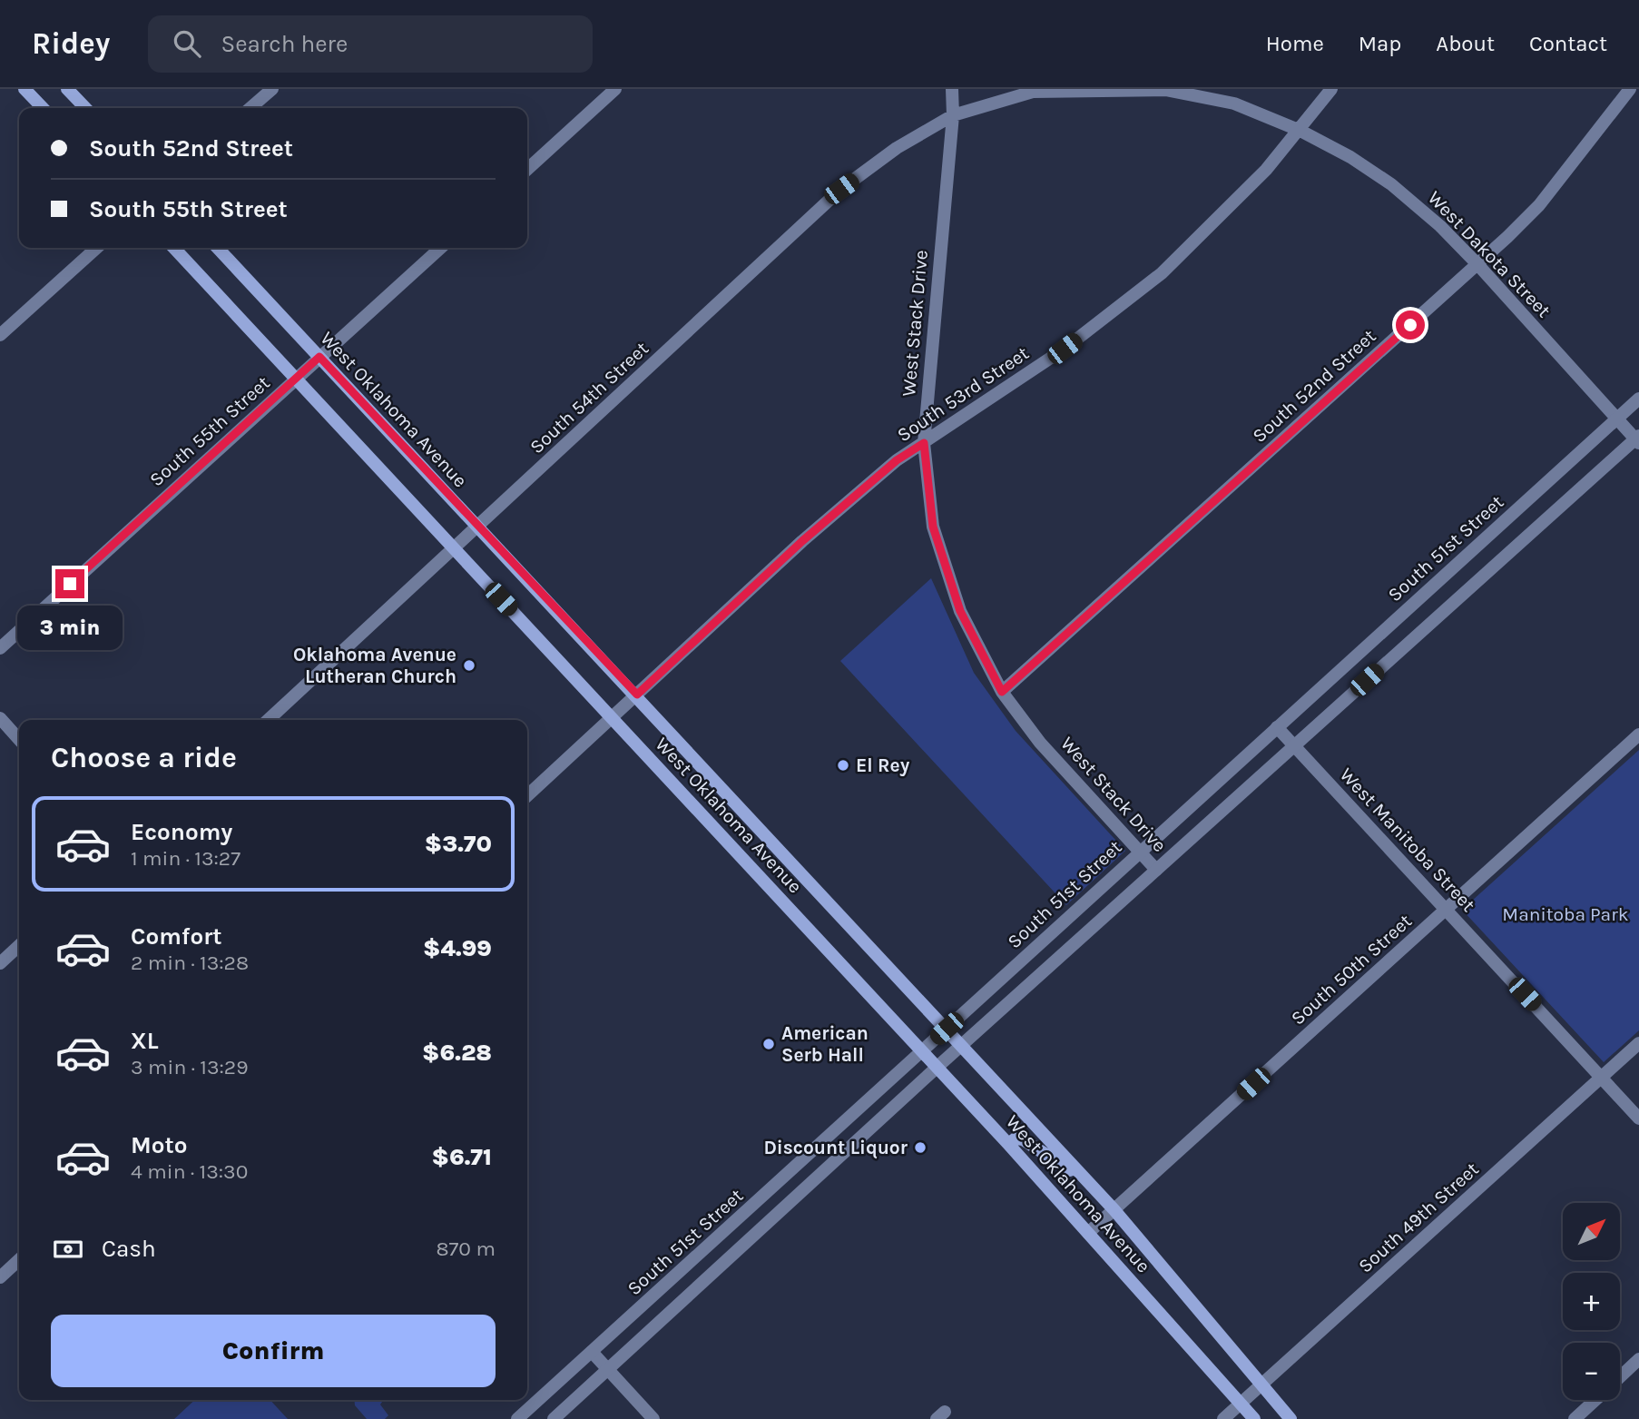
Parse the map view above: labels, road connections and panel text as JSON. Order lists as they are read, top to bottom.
{
  "streets": {
    "main road": ["West Oklahoma Avenue"],
    "street": [
      "West Dakota Street",
      "West Stack Drive",
      "South 52nd Street",
      "South 53rd Street",
      "South 54th Street",
      "South 55th Street",
      "South 51st Street",
      "West Manitoba Street",
      "South 50th Street",
      "South 49th Street"
    ]
  },
  "crossings": [
    ["West Dakota Street", "West Stack Drive"],
    ["West Dakota Street", "South 52nd Street"],
    ["West Dakota Street", "South 53rd Street"],
    ["West Dakota Street", "South 54th Street"],
    ["West Dakota Street", "South 51st Street"],
    ["West Stack Drive", "South 52nd Street"],
    ["West Stack Drive", "South 53rd Street"],
    ["West Stack Drive", "South 54th Street"],
    ["West Stack Drive", "South 51st Street"],
    ["South 53rd Street", "West Oklahoma Avenue"],
    ["South 54th Street", "West Oklahoma Avenue"],
    ["West Oklahoma Avenue", "South 55th Street"],
    ["West Oklahoma Avenue", "South 51st Street"],
    ["West Oklahoma Avenue", "South 50th Street"],
    ["West Oklahoma Avenue", "South 49th Street"],
    ["South 51st Street", "West Manitoba Street"],
    ["West Manitoba Street", "South 50th Street"],
    ["West Manitoba Street", "South 49th Street"]
  ],
  "parks": ["Manitoba Park"],
  "places": [
    "Oklahoma Avenue Lutheran Church",
    "El Rey",
    "American Serb Hall",
    "Discount Liquor"
  ],
  "north": "top right",
  "page": {
    "header": "Ridey",
    "search": "Search here",
    "nav": [
      "Home",
      "Map",
      "About",
      "Contact"
    ],
    "banner": ["South 52nd Street", "South 55th Street"],
    "bubble": "3 min",
    "heading": "Choose a ride",
    "list": [
      {
        "name": "Economy",
        "note": "1 min · 13:27",
        "value": "$3.70"
      },
      {
        "name": "Comfort",
        "note": "2 min · 13:28",
        "value": "$4.99"
      },
      {
        "name": "XL",
        "note": "3 min · 13:29",
        "value": "$6.28"
      },
      {
        "name": "Moto",
        "note": "4 min · 13:30",
        "value": "$6.71"
      }
    ],
    "map_buttons": ["+", "−"],
    "pay": ["Cash", "870 m"],
    "buttons": "Confirm"
  }
}
